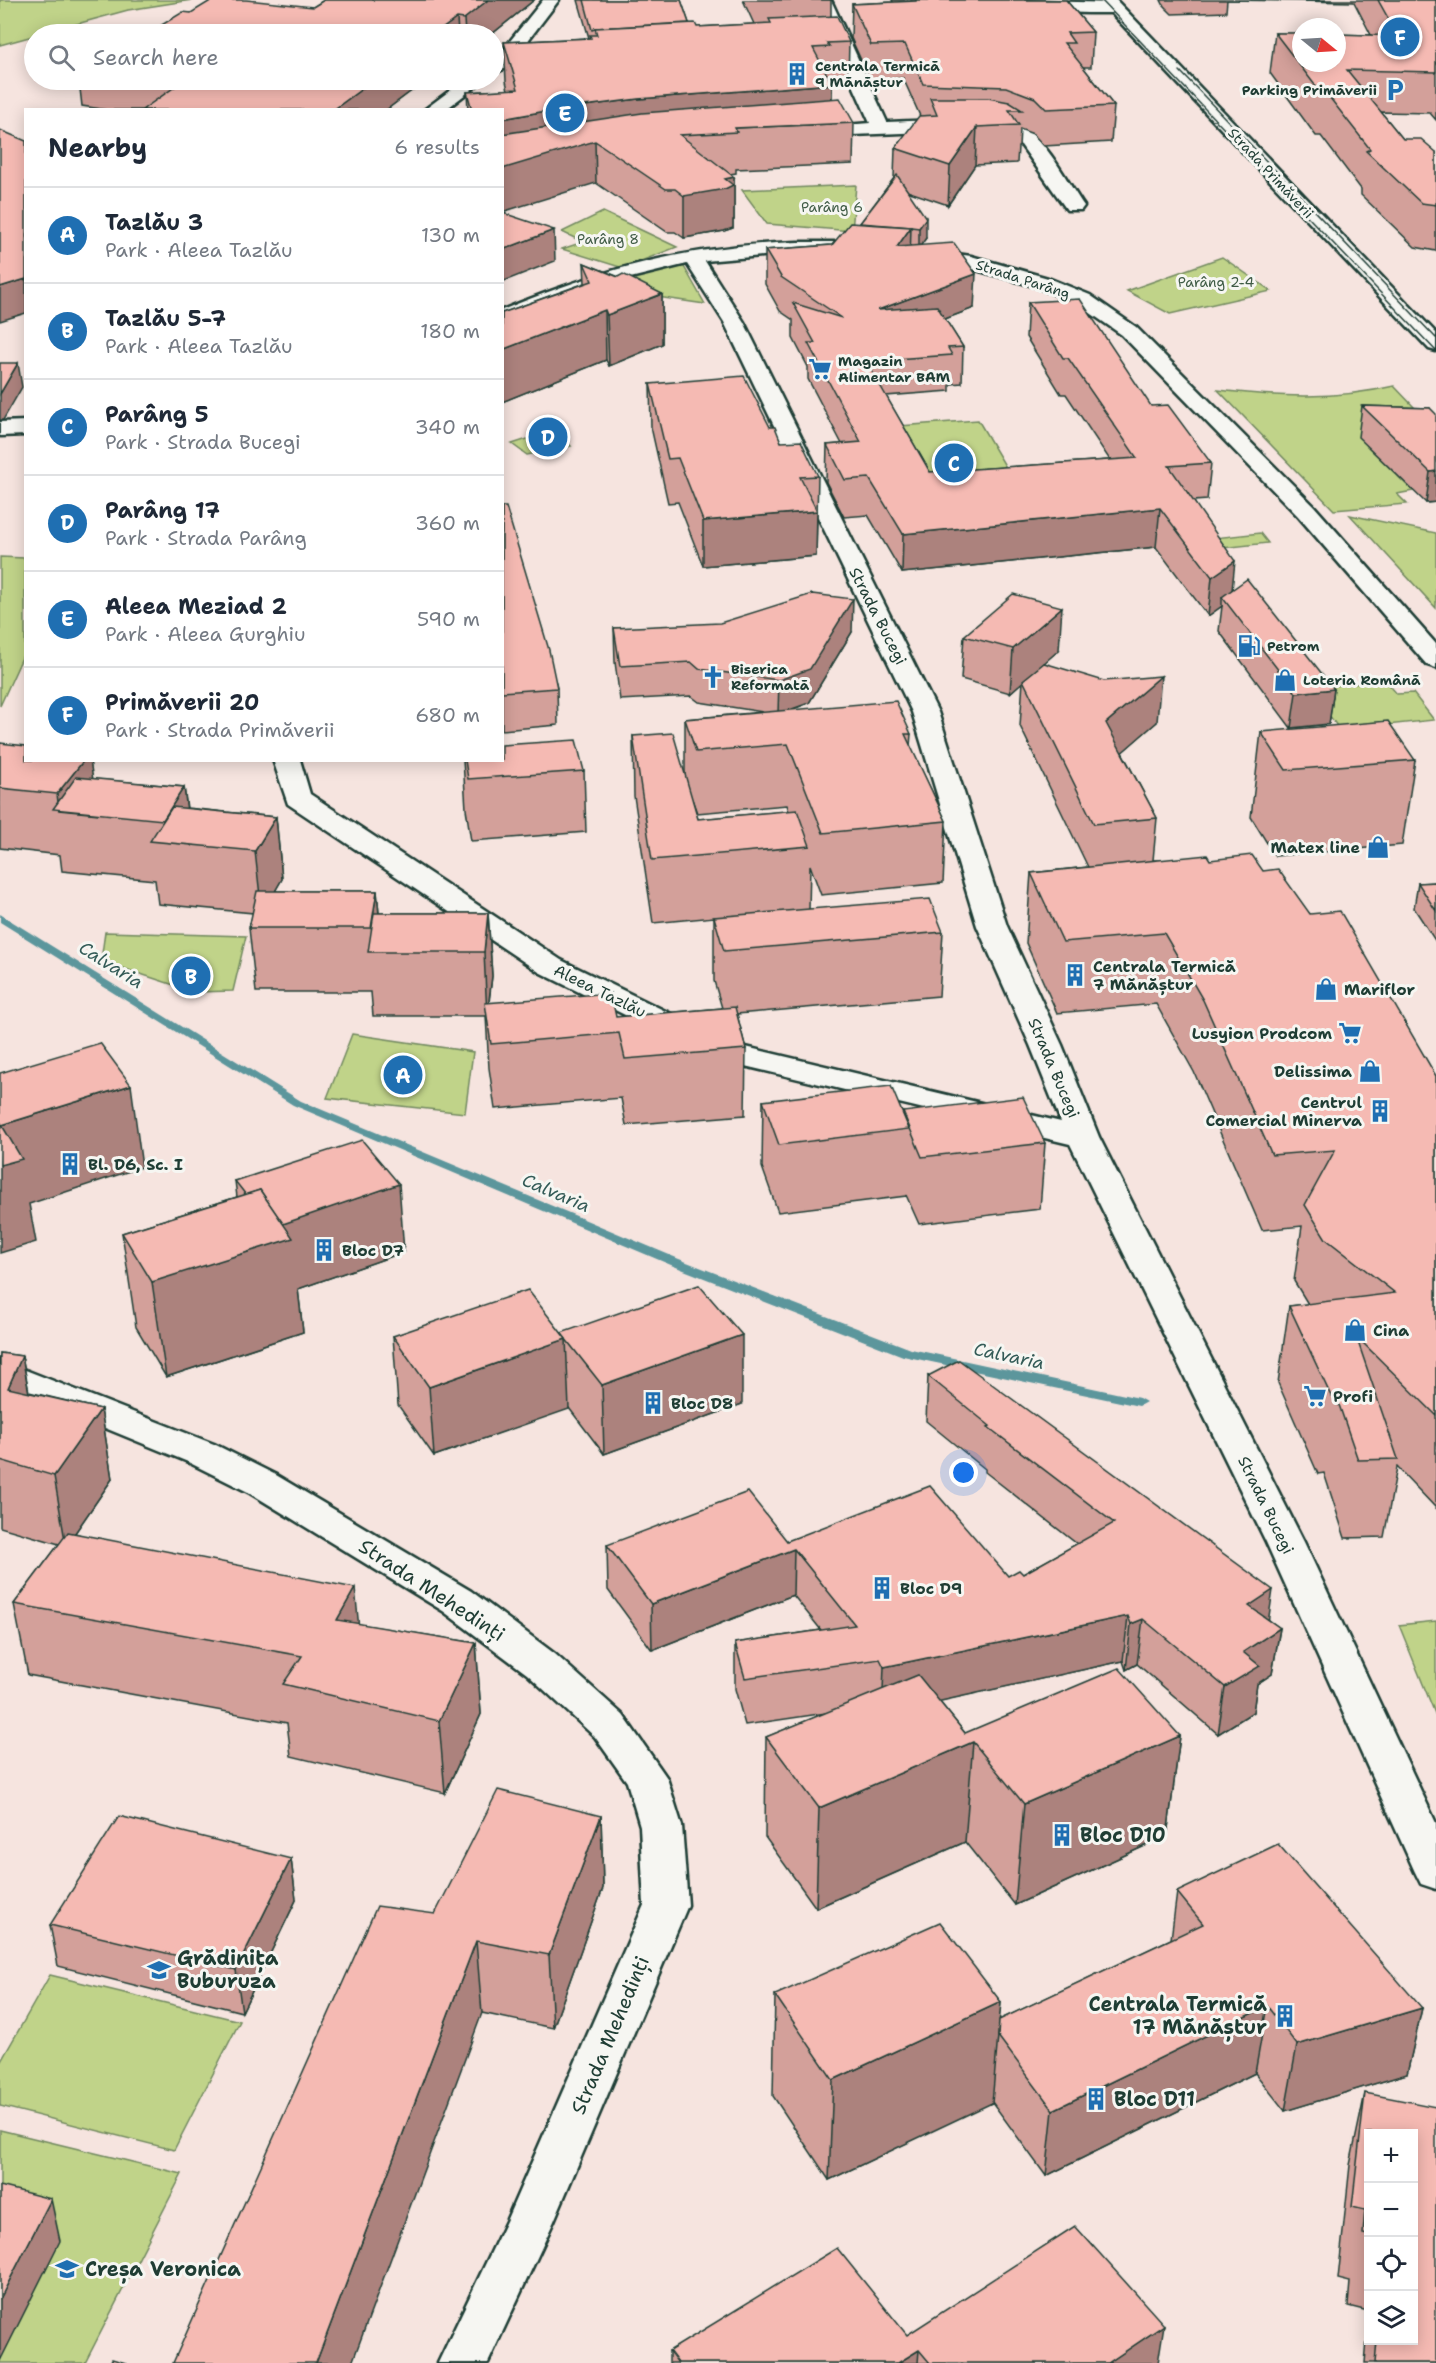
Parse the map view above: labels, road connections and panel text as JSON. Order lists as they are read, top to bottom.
{
  "streets": {
    "street": [
      "Strada Primăverii",
      "Strada Parâng",
      "Strada Bucegi",
      "Aleea Tazlău",
      "Strada Mehedinți"
    ]
  },
  "crossings": [
    ["Strada Bucegi", "Aleea Tazlău"]
  ],
  "water": ["Calvaria"],
  "parks": ["Parâng 6", "Parâng 8", "Parâng 2-4"],
  "places": {
    "building": [
      "Centrala Termică 9 Mănăștur",
      "Centrala Termică 7 Mănăștur",
      "Centrul Comercial Minerva",
      "Bl. D6, Sc. I",
      "Bloc D7",
      "Bloc D8",
      "Bloc D9",
      "Bloc D10",
      "Centrala Termică 17 Mănăștur",
      "Bloc D11"
    ],
    "parking": ["Parking Primăverii"],
    "supermarket": ["Magazin Alimentar BAM", "Lusyion Prodcom", "Profi"],
    "fuel station": ["Petrom"],
    "church": ["Biserica Reformată"],
    "shop": [
      "Loteria Română",
      "Matex line",
      "Mariflor",
      "Delissima",
      "Cina"
    ],
    "school or university": ["Grădinița Buburuza", "Creșa Veronica"]
  },
  "north": "right",
  "page": {
    "pins": [
      "F",
      "E",
      "D",
      "C",
      "B",
      "A"
    ],
    "search": "Search here",
    "heading": ["Nearby", "6 results"],
    "list": [
      {
        "mark": "A",
        "name": "Tazlău 3",
        "note": "Park · Aleea Tazlău",
        "value": "130 m"
      },
      {
        "mark": "B",
        "name": "Tazlău 5-7",
        "note": "Park · Aleea Tazlău",
        "value": "180 m"
      },
      {
        "mark": "C",
        "name": "Parâng 5",
        "note": "Park · Strada Bucegi",
        "value": "340 m"
      },
      {
        "mark": "D",
        "name": "Parâng 17",
        "note": "Park · Strada Parâng",
        "value": "360 m"
      },
      {
        "mark": "E",
        "name": "Aleea Meziad 2",
        "note": "Park · Aleea Gurghiu",
        "value": "590 m"
      },
      {
        "mark": "F",
        "name": "Primăverii 20",
        "note": "Park · Strada Primăverii",
        "value": "680 m"
      }
    ],
    "map_buttons": ["+", "−"]
  }
}
